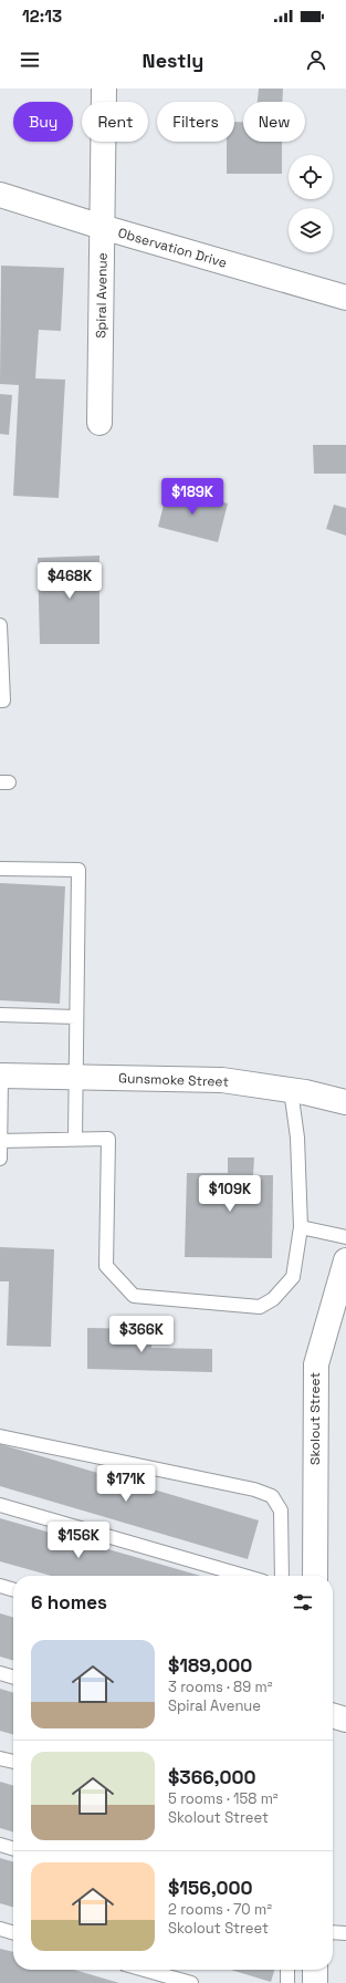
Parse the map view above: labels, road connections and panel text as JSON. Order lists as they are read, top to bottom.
{
  "streets": {
    "street": [
      "Observation Drive",
      "Spiral Avenue",
      "Gunsmoke Street",
      "Skolout Street"
    ]
  },
  "crossings": [
    ["Observation Drive", "Spiral Avenue"]
  ],
  "page": {
    "status": "12:13",
    "header": "Nestly",
    "chip": [
      "Buy",
      "Rent",
      "Filters",
      "New"
    ],
    "price": [
      "$189K",
      "$468K",
      "$109K",
      "$366K",
      "$171K",
      "$156K"
    ],
    "heading": "6 homes",
    "list": [
      {
        "name": "$189,000",
        "note": "3 rooms · 89 m² · Spiral Avenue"
      },
      {
        "name": "$366,000",
        "note": "5 rooms · 158 m² · Skolout Street"
      },
      {
        "name": "$156,000",
        "note": "2 rooms · 70 m² · Skolout Street"
      }
    ]
  }
}
